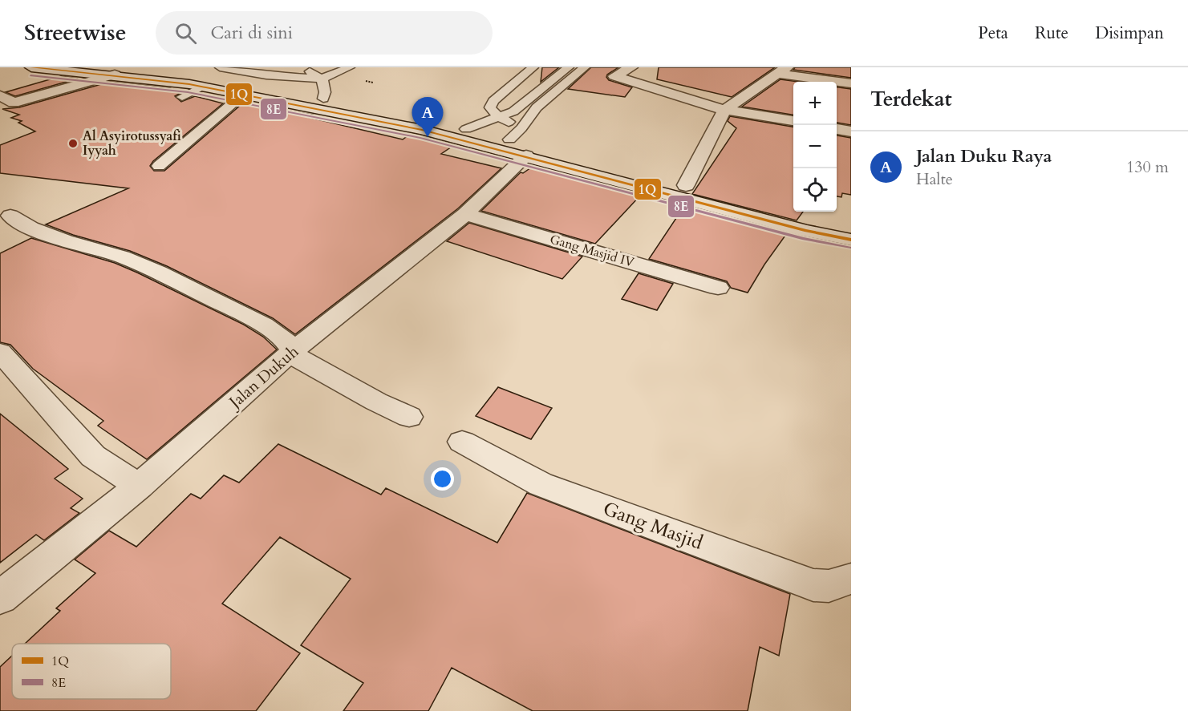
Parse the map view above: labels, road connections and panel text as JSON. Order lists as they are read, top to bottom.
{
  "streets": {
    "street": ["Gang Masjid IV", "Jalan Dukuh", "Gang Masjid"]
  },
  "crossings": [
    ["Gang Masjid IV", "Jalan Dukuh"]
  ],
  "places": ["Al Asyirotussyafi Iyyah"],
  "lines": ["transit line 1Q", "transit line 8E"],
  "legend": ["1Q", "8E"],
  "page": {
    "header": "Streetwise",
    "search": "Cari di sini",
    "nav": ["Peta", "Rute", "Disimpan"],
    "heading": "Terdekat",
    "map_buttons": ["+", "−"],
    "pins": "A",
    "list": [
      {
        "mark": "A",
        "name": "Jalan Duku Raya",
        "note": "Halte",
        "value": "130 m"
      }
    ]
  }
}
